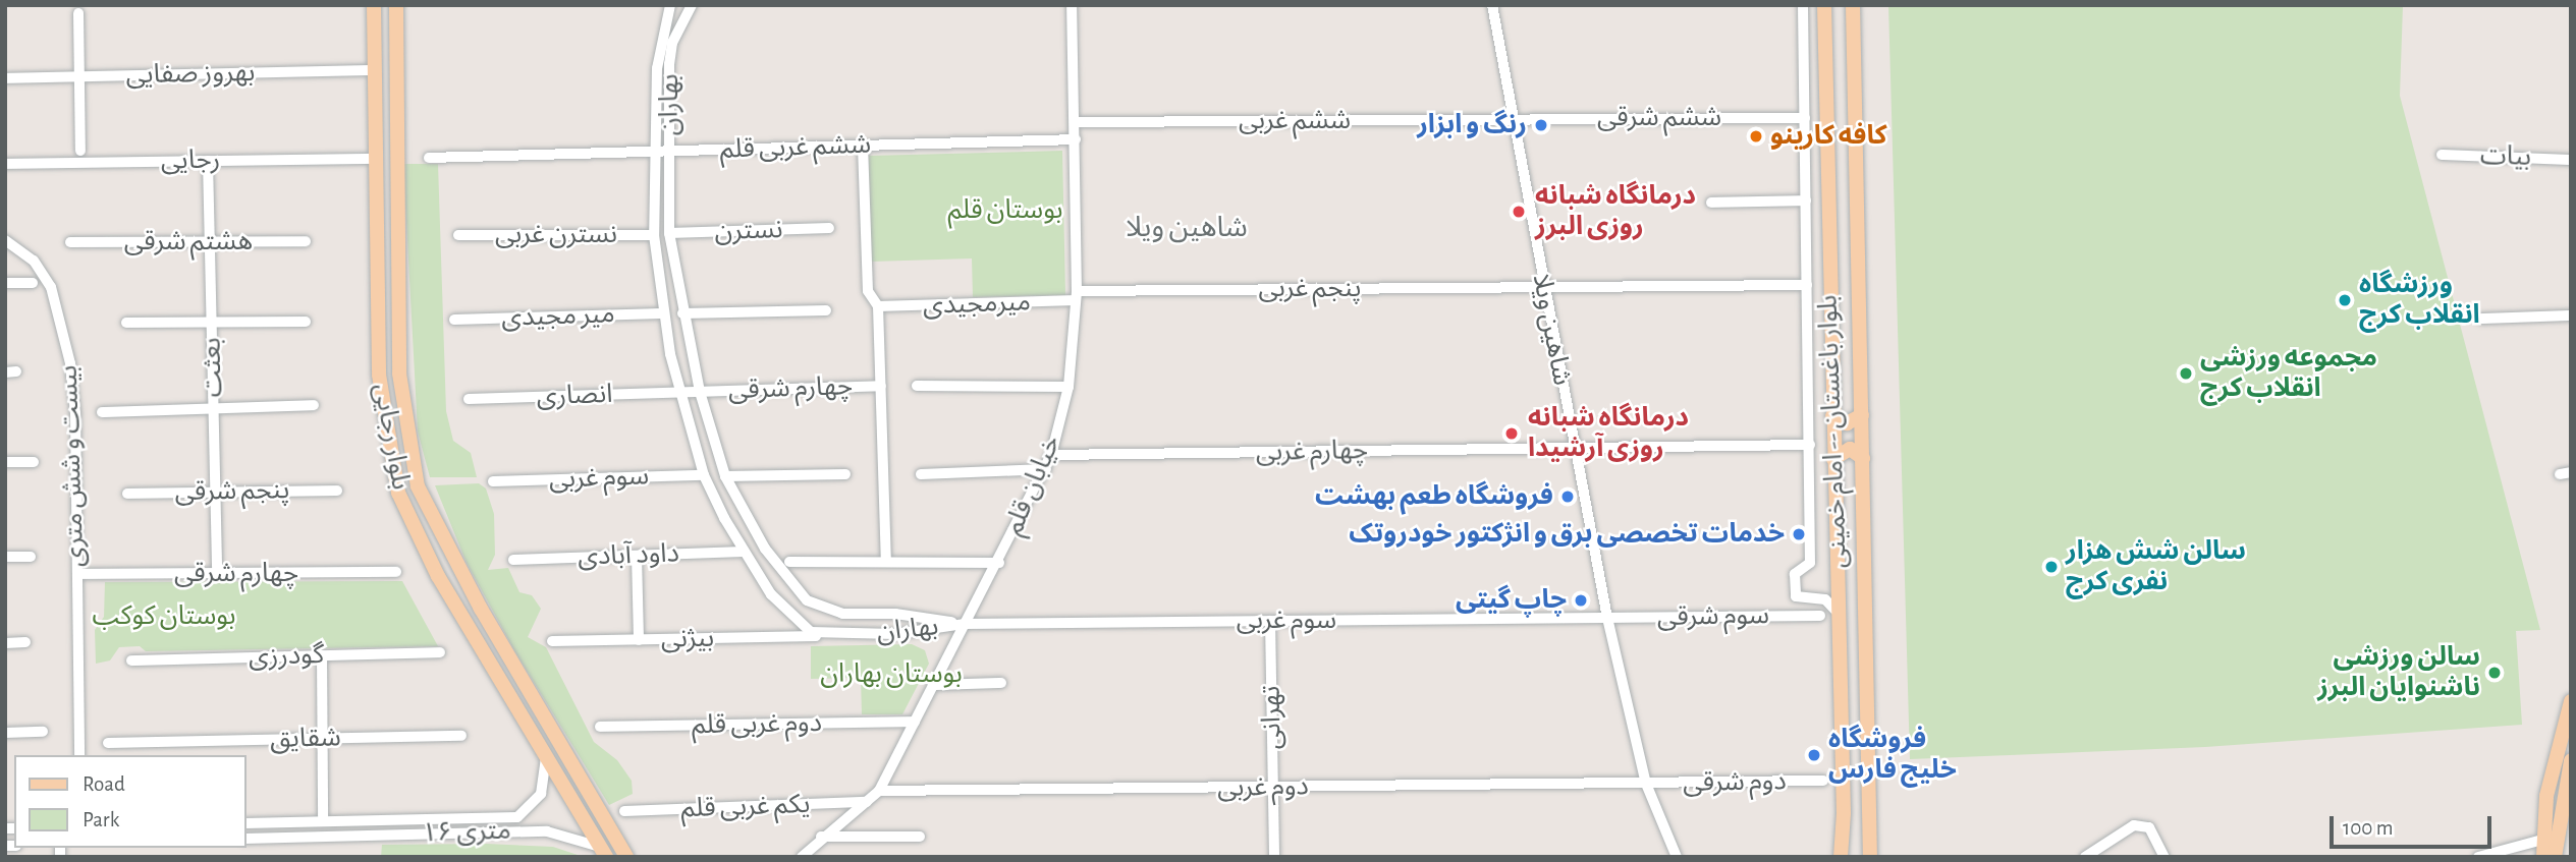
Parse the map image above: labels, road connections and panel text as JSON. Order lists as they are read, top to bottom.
{
  "streets": {
    "main road": ["بلوار باغستان -- امام خمینی", "بلوار رجایی"],
    "street": [
      "بهروز صفایی",
      "بهاران",
      "ششم شرقی",
      "ششم غربی",
      "ششم غربی قلم",
      "بیات",
      "رجایی",
      "نسترن",
      "نسترن غربی",
      "هشتم شرقی",
      "پنجم غربی",
      "میرمجیدی",
      "میر مجیدی",
      "شاهین ویلا",
      "بعثت",
      "چهارم شرقی",
      "انصاری",
      "چهارم غربی",
      "بیست و شش متری",
      "سوم غربی",
      "خیابان قلم",
      "پنجم شرقی",
      "داود آبادی",
      "سوم شرقی",
      "بیژنی",
      "گودرزی",
      "تهرانی",
      "دوم غربی قلم",
      "شقایق",
      "دوم شرقی",
      "دوم غربی",
      "یکم غربی قلم",
      "۱۶ متری"
    ]
  },
  "crossings": [
    ["بهروز صفایی", "بلوار رجایی"],
    ["بهاران", "ششم غربی قلم"],
    ["بهاران", "نسترن"],
    ["بهاران", "نسترن غربی"],
    ["بهاران", "میر مجیدی"],
    ["بهاران", "چهارم شرقی"],
    ["بهاران", "انصاری"],
    ["بهاران", "سوم غربی"],
    ["بهاران", "خیابان قلم"],
    ["بهاران", "داود آبادی"],
    ["بهاران", "بیژنی"],
    ["ششم شرقی", "ششم غربی"],
    ["ششم شرقی", "شاهین ویلا"],
    ["ششم غربی", "شاهین ویلا"],
    ["ششم غربی", "خیابان قلم"],
    ["ششم غربی قلم", "خیابان قلم"],
    ["رجایی", "بعثت"],
    ["رجایی", "بلوار رجایی"],
    ["هشتم شرقی", "بعثت"],
    ["پنجم غربی", "میرمجیدی"],
    ["پنجم غربی", "شاهین ویلا"],
    ["پنجم غربی", "خیابان قلم"],
    ["میرمجیدی", "خیابان قلم"],
    ["شاهین ویلا", "چهارم غربی"],
    ["شاهین ویلا", "سوم غربی"],
    ["شاهین ویلا", "سوم شرقی"],
    ["شاهین ویلا", "دوم شرقی"],
    ["شاهین ویلا", "دوم غربی"],
    ["بعثت", "چهارم شرقی"],
    ["بعثت", "پنجم شرقی"],
    ["چهارم شرقی", "انصاری"],
    ["چهارم شرقی", "بیست و شش متری"],
    ["بلوار رجایی", "۱۶ متری"],
    ["چهارم غربی", "خیابان قلم"],
    ["سوم غربی", "خیابان قلم"],
    ["سوم غربی", "سوم شرقی"],
    ["سوم غربی", "تهرانی"],
    ["خیابان قلم", "دوم غربی قلم"],
    ["خیابان قلم", "دوم غربی"],
    ["خیابان قلم", "یکم غربی قلم"],
    ["تهرانی", "دوم غربی"],
    ["دوم شرقی", "دوم غربی"]
  ],
  "districts": ["شاهین ویلا"],
  "parks": ["بوستان قلم", "بوستان کوکب", "بوستان بهاران"],
  "places": [
    "رنگ و ابزار",
    "کافه کارینو",
    "درمانگاه شبانه روزی البرز",
    "ورزشگاه انقلاب کرج",
    "مجموعه ورزشی انقلاب کرج",
    "درمانگاه شبانه روزی آرشیدا",
    "فروشگاه طعم بهشت",
    "خدمات تخصصی برق و انژکتور خودروتک",
    "سالن شش هزار نفری کرج",
    "چاپ گیتی",
    "سالن ورزشی ناشنوایان البرز",
    "فروشگاه خلیج فارس"
  ],
  "legend": ["Road", "Park"],
  "scale_bar": "100 m"
}
